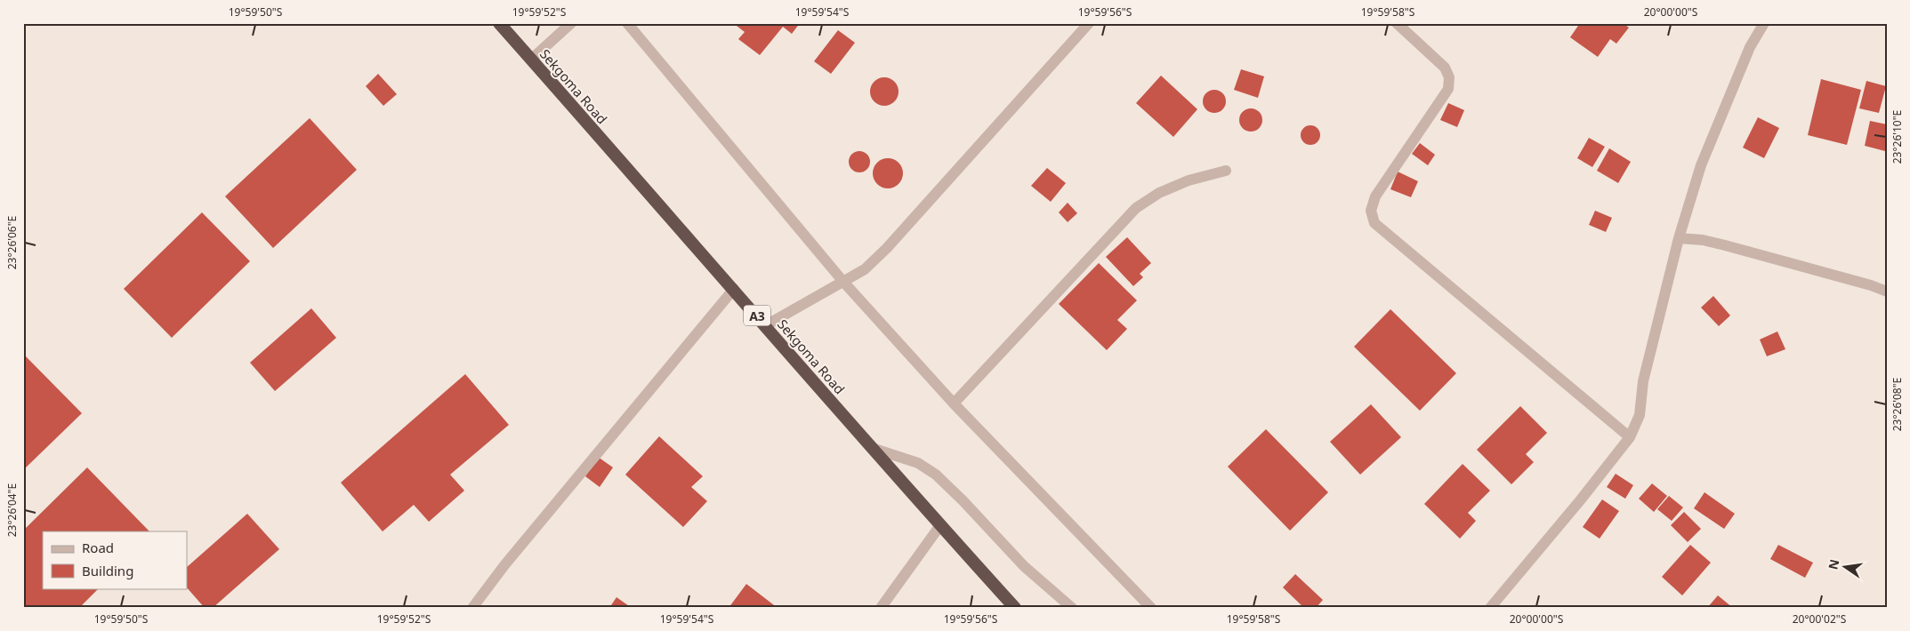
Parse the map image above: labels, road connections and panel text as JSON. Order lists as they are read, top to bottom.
{
  "streets": {
    "highway": ["Sekgoma Road", "A3"]
  },
  "legend": ["Road", "Building"],
  "north": "left",
  "coordinates": [
    "19°59'50\"S",
    "19°59'52\"S",
    "19°59'54\"S",
    "19°59'56\"S",
    "19°59'58\"S",
    "20°00'00\"S",
    "23°26'10\"E",
    "23°26'06\"E",
    "23°26'08\"E",
    "23°26'04\"E",
    "20°00'02\"S"
  ]
}
